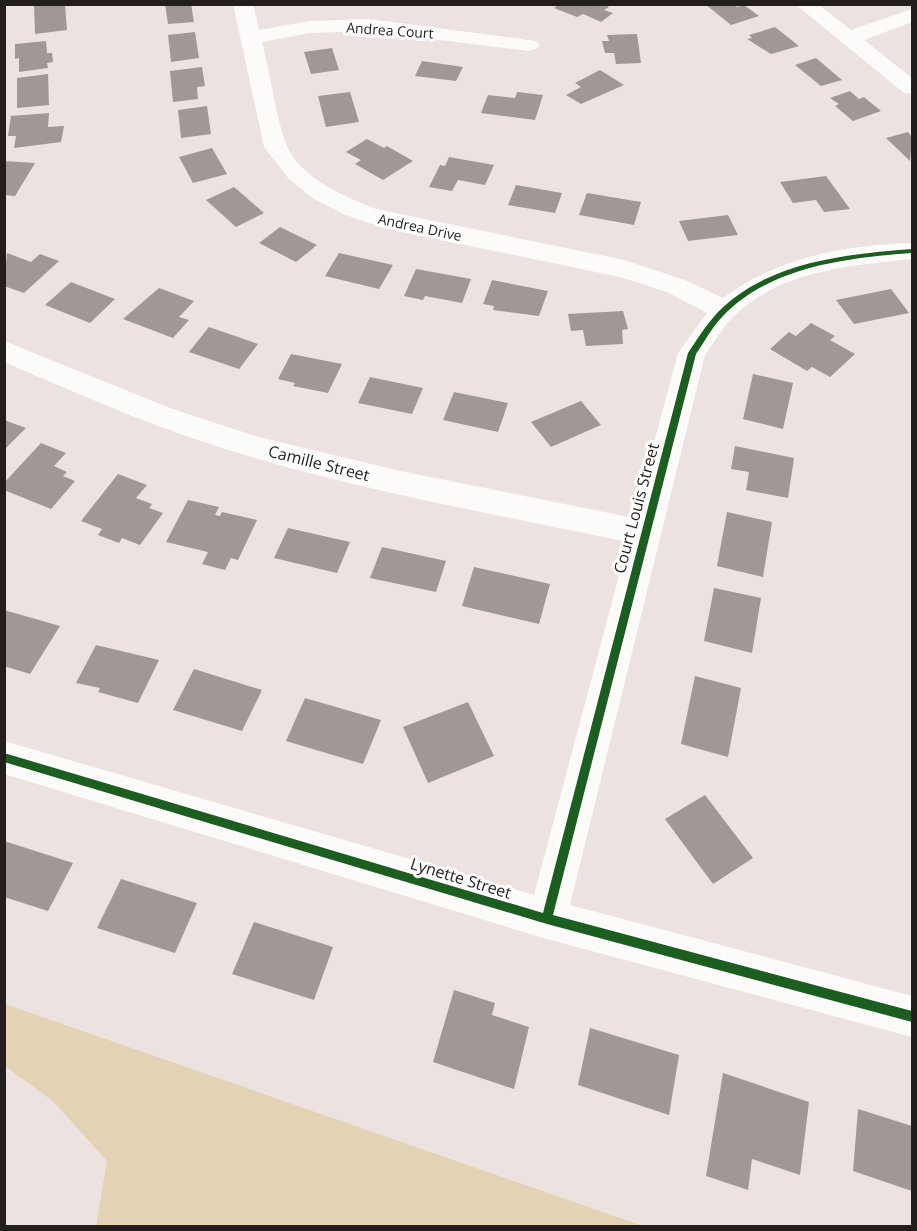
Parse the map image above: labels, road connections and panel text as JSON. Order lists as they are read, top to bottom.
{
  "streets": {
    "street": [
      "Andrea Court",
      "Andrea Drive",
      "Camille Street",
      "Court Louis Street",
      "Lynette Street"
    ]
  },
  "crossings": [
    ["Andrea Court", "Andrea Drive"],
    ["Andrea Drive", "Court Louis Street"],
    ["Camille Street", "Court Louis Street"],
    ["Court Louis Street", "Lynette Street"]
  ]
}
